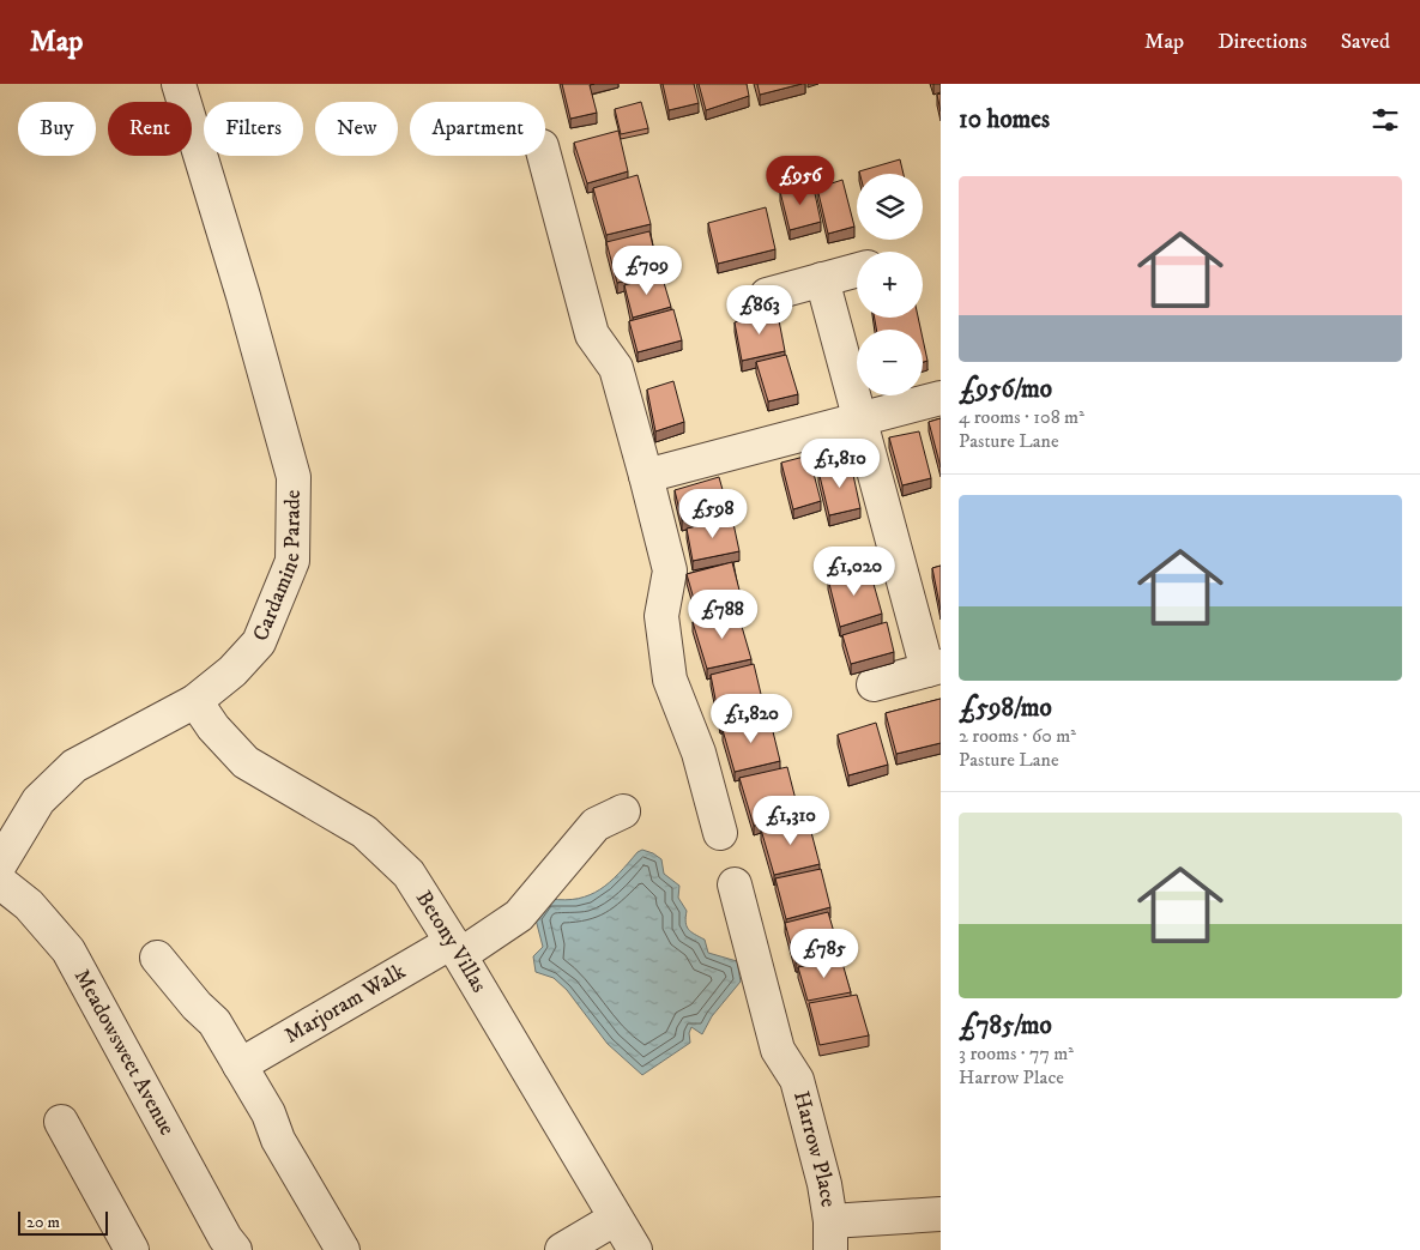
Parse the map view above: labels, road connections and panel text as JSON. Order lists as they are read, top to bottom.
{
  "streets": {
    "street": [
      "Cardamine Parade",
      "Betony Villas",
      "Marjoram Walk",
      "Meadowsweet Avenue",
      "Harrow Place"
    ]
  },
  "crossings": [
    ["Cardamine Parade", "Betony Villas"],
    ["Betony Villas", "Marjoram Walk"]
  ],
  "scale_bar": "20 m",
  "page": {
    "header": "Map",
    "nav": ["Map", "Directions", "Saved"],
    "heading": "10 homes",
    "chip": [
      "Buy",
      "Rent",
      "Filters",
      "New",
      "Apartment"
    ],
    "price": [
      "£956",
      "£709",
      "£863",
      "£1,810",
      "£598",
      "£1,020",
      "£788",
      "£1,820",
      "£1,310",
      "£785"
    ],
    "list": [
      {
        "name": "£956/mo",
        "note": "4 rooms · 108 m² · Pasture Lane"
      },
      {
        "name": "£598/mo",
        "note": "2 rooms · 60 m² · Pasture Lane"
      },
      {
        "name": "£785/mo",
        "note": "3 rooms · 77 m² · Harrow Place"
      }
    ],
    "map_buttons": ["+", "−"],
    "scale": "20 m"
  }
}
